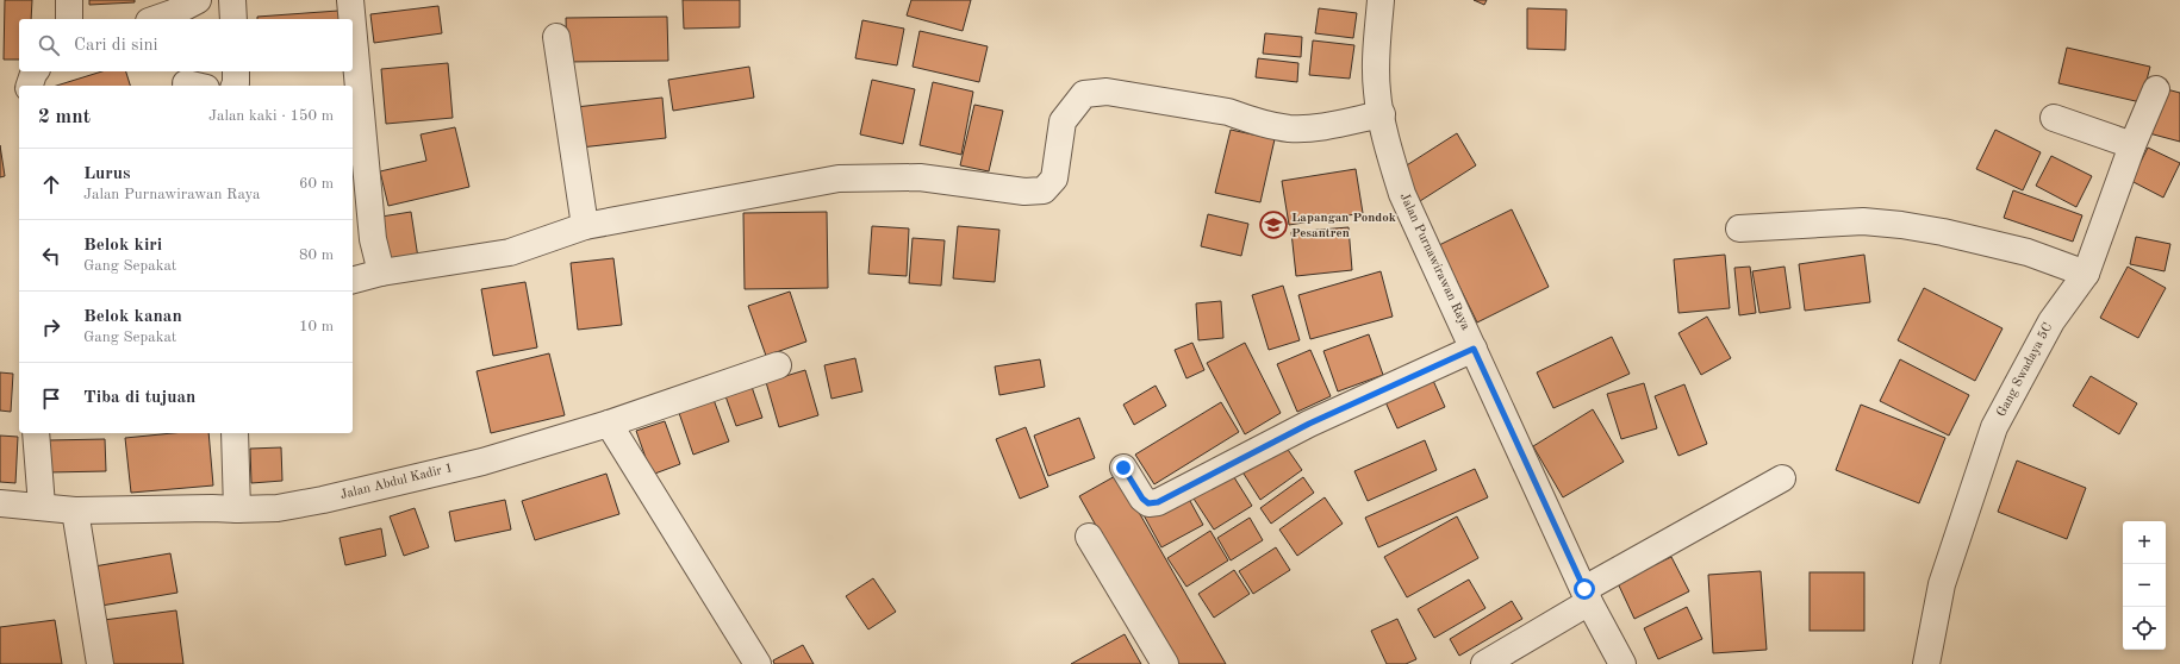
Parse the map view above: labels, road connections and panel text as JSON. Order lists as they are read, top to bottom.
{
  "streets": {
    "street": ["Jalan Purnawirawan Raya", "Gang Swadaya 5C", "Jalan Abdul Kadir 1"]
  },
  "places": {
    "school or university": ["Lapangan Pondok Pesantren"]
  },
  "page": {
    "search": "Cari di sini",
    "heading": ["2 mnt", "Jalan kaki · 150 m"],
    "list": [
      ["Lurus", "Jalan Purnawirawan Raya", "60 m"],
      ["Belok kiri", "Gang Sepakat", "80 m"],
      ["Belok kanan", "Gang Sepakat", "10 m"],
      "Tiba di tujuan"
    ],
    "map_buttons": ["+", "−"]
  }
}
